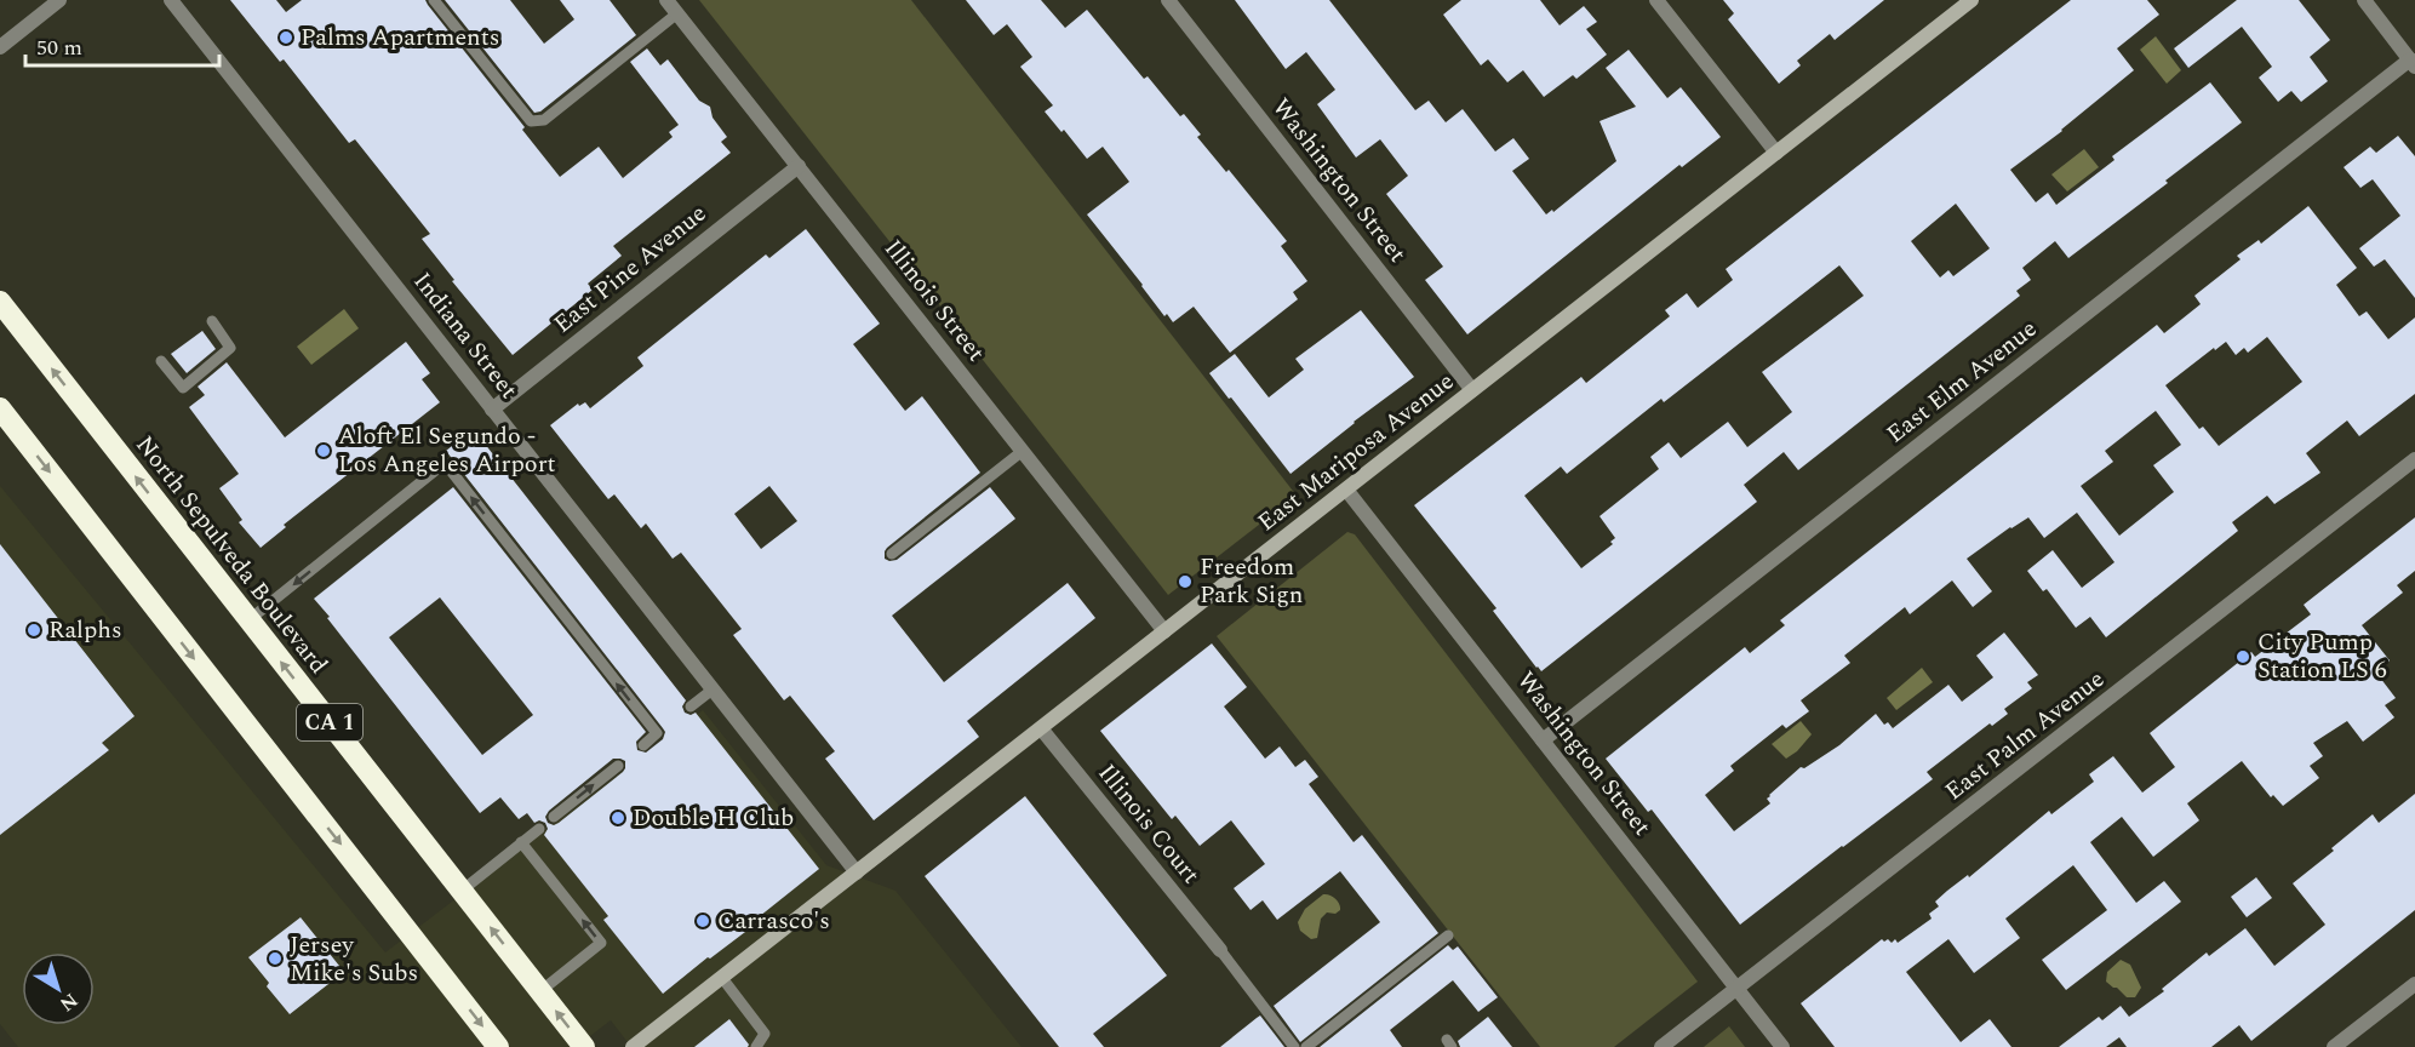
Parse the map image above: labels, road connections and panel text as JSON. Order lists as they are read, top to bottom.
{
  "streets": {
    "highway": ["North Sepulveda Boulevard", "CA 1"],
    "street": [
      "Washington Street",
      "East Pine Avenue",
      "Illinois Street",
      "Indiana Street",
      "East Elm Avenue",
      "East Mariposa Avenue",
      "East Palm Avenue",
      "Illinois Court"
    ]
  },
  "crossings": [
    ["Washington Street", "East Elm Avenue"],
    ["Washington Street", "East Mariposa Avenue"],
    ["Washington Street", "East Palm Avenue"],
    ["East Pine Avenue", "Illinois Street"],
    ["East Pine Avenue", "Indiana Street"],
    ["Illinois Street", "East Mariposa Avenue"],
    ["Indiana Street", "East Mariposa Avenue"],
    ["East Mariposa Avenue", "Illinois Court"]
  ],
  "places": [
    "Palms Apartments",
    "Aloft El Segundo - Los Angeles Airport",
    "Freedom Park Sign",
    "Ralphs",
    "City Pump Station LS 6",
    "Double H Club",
    "Carrasco's",
    "Jersey Mike's Subs"
  ],
  "scale_bar": "50 m",
  "north": "bottom right"
}
